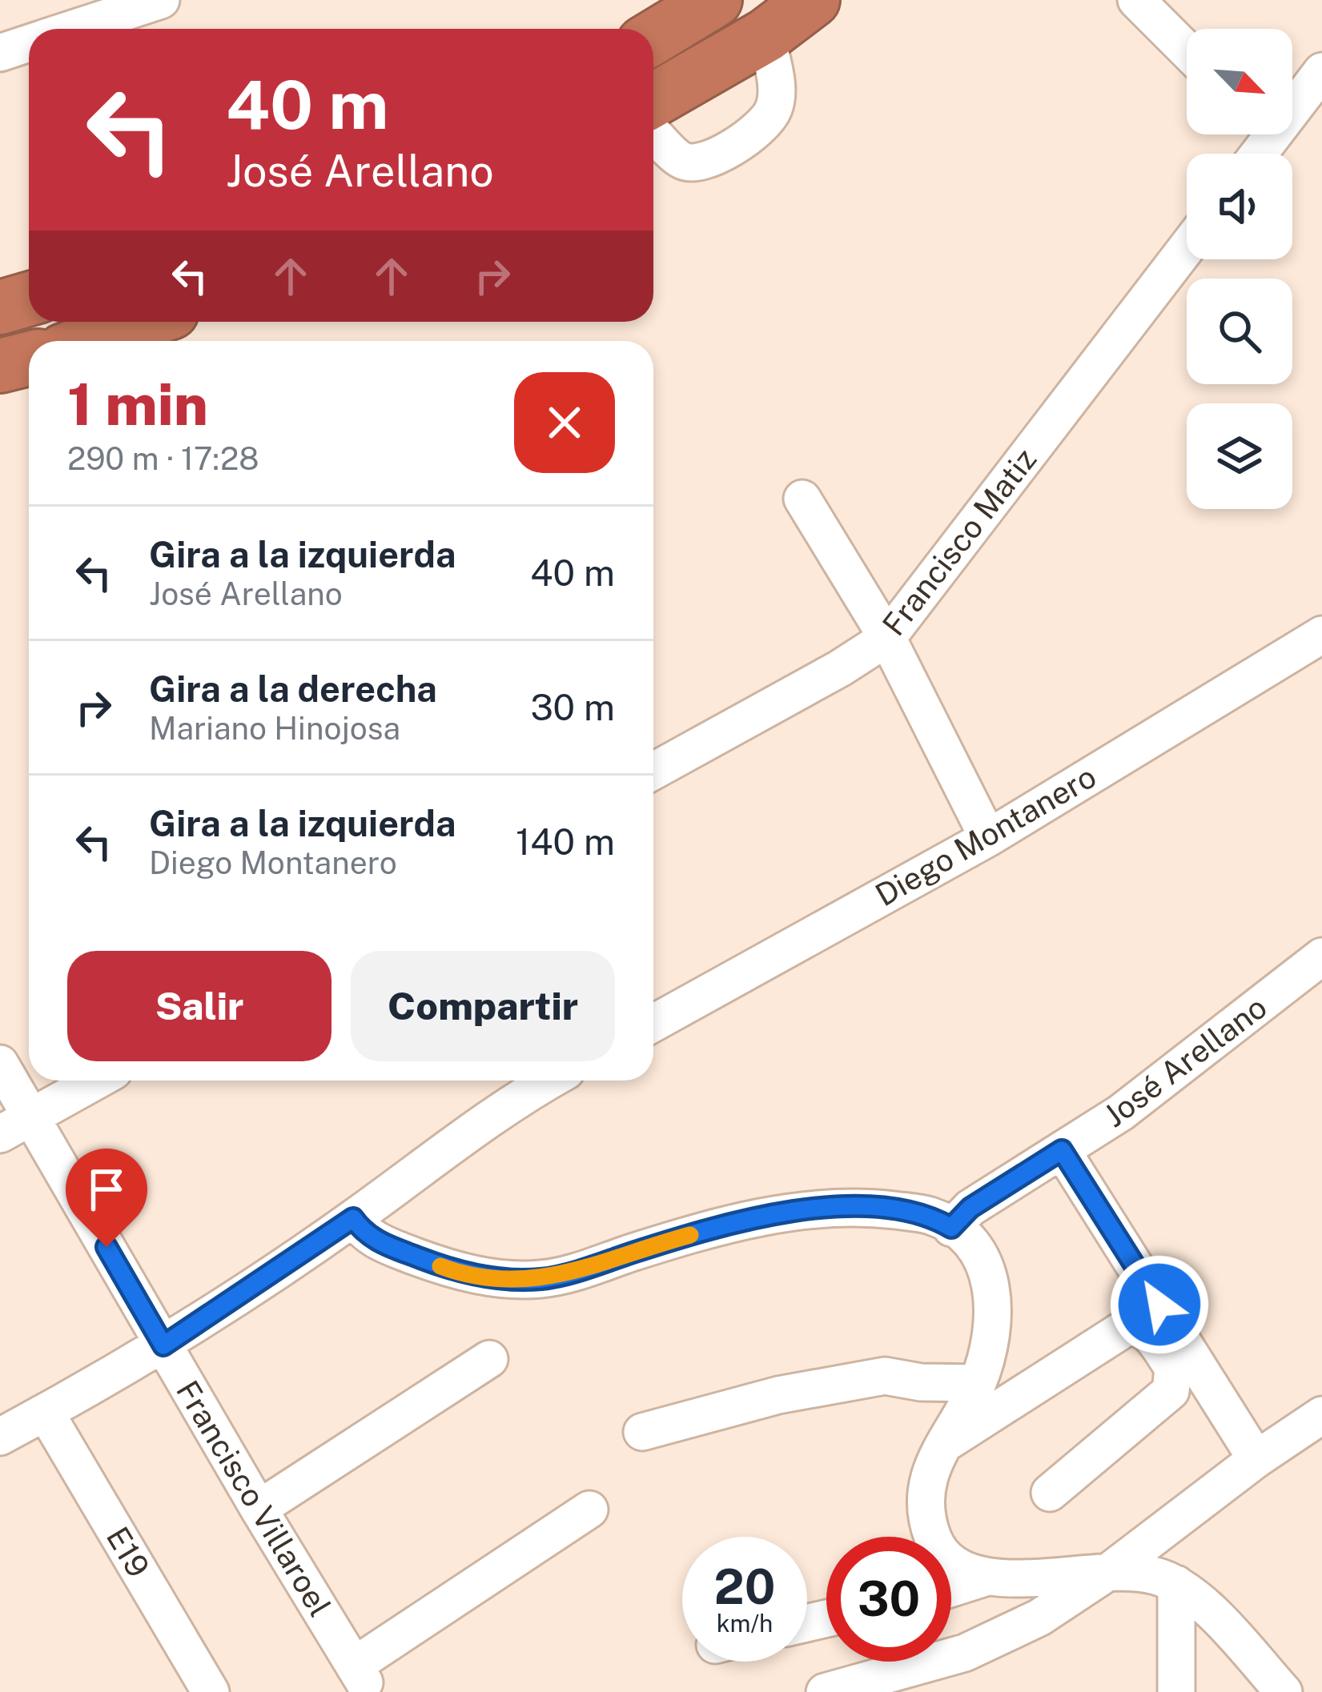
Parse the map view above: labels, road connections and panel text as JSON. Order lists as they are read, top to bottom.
{
  "streets": {
    "street": [
      "Francisco Matiz",
      "Diego Montanero",
      "José Arellano",
      "Francisco Villaroel",
      "E19"
    ]
  },
  "north": "bottom right",
  "page": {
    "turn": ["40 m", "José Arellano"],
    "heading": ["1 min", "290 m · 17:28"],
    "list": [
      {
        "name": "Gira a la izquierda",
        "note": "José Arellano",
        "value": "40 m"
      },
      {
        "name": "Gira a la derecha",
        "note": "Mariano Hinojosa",
        "value": "30 m"
      },
      {
        "name": "Gira a la izquierda",
        "note": "Diego Montanero",
        "value": "140 m"
      }
    ],
    "buttons": ["Salir", "Compartir"],
    "speed": "20 km/h",
    "limit": "30"
  }
}
